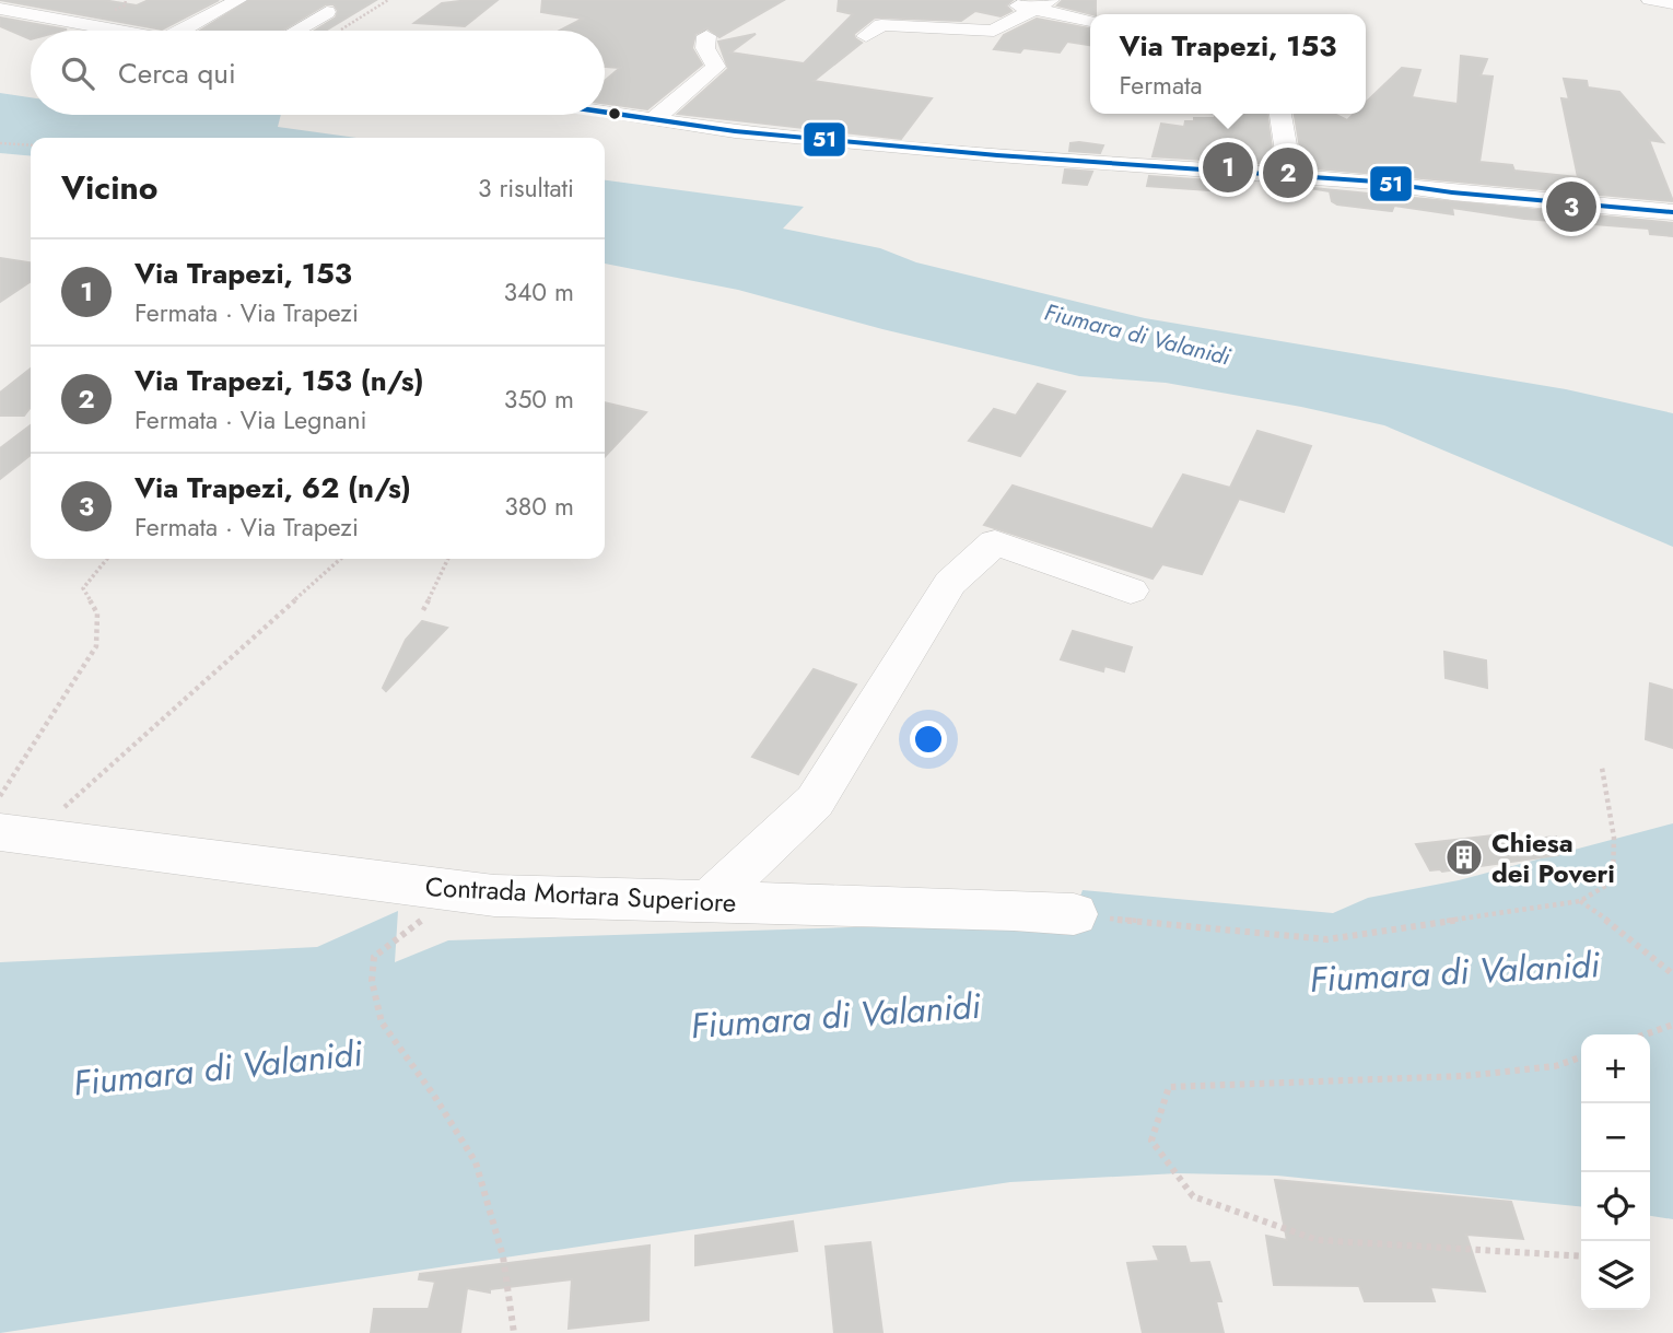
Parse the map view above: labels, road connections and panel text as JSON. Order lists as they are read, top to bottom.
{
  "streets": {
    "street": ["Contrada Mortara Superiore"]
  },
  "water": ["Fiumara di Valanidi"],
  "places": {
    "building": ["Chiesa dei Poveri"]
  },
  "lines": ["transit line 51"],
  "page": {
    "popup": ["Via Trapezi, 153", "Fermata"],
    "search": "Cerca qui",
    "pins": ["1", "2", "3"],
    "heading": ["Vicino", "3 risultati"],
    "list": [
      {
        "mark": "1",
        "name": "Via Trapezi, 153",
        "note": "Fermata · Via Trapezi",
        "value": "340 m"
      },
      {
        "mark": "2",
        "name": "Via Trapezi, 153 (n/s)",
        "note": "Fermata · Via Legnani",
        "value": "350 m"
      },
      {
        "mark": "3",
        "name": "Via Trapezi, 62 (n/s)",
        "note": "Fermata · Via Trapezi",
        "value": "380 m"
      }
    ],
    "map_buttons": ["+", "−"]
  }
}
